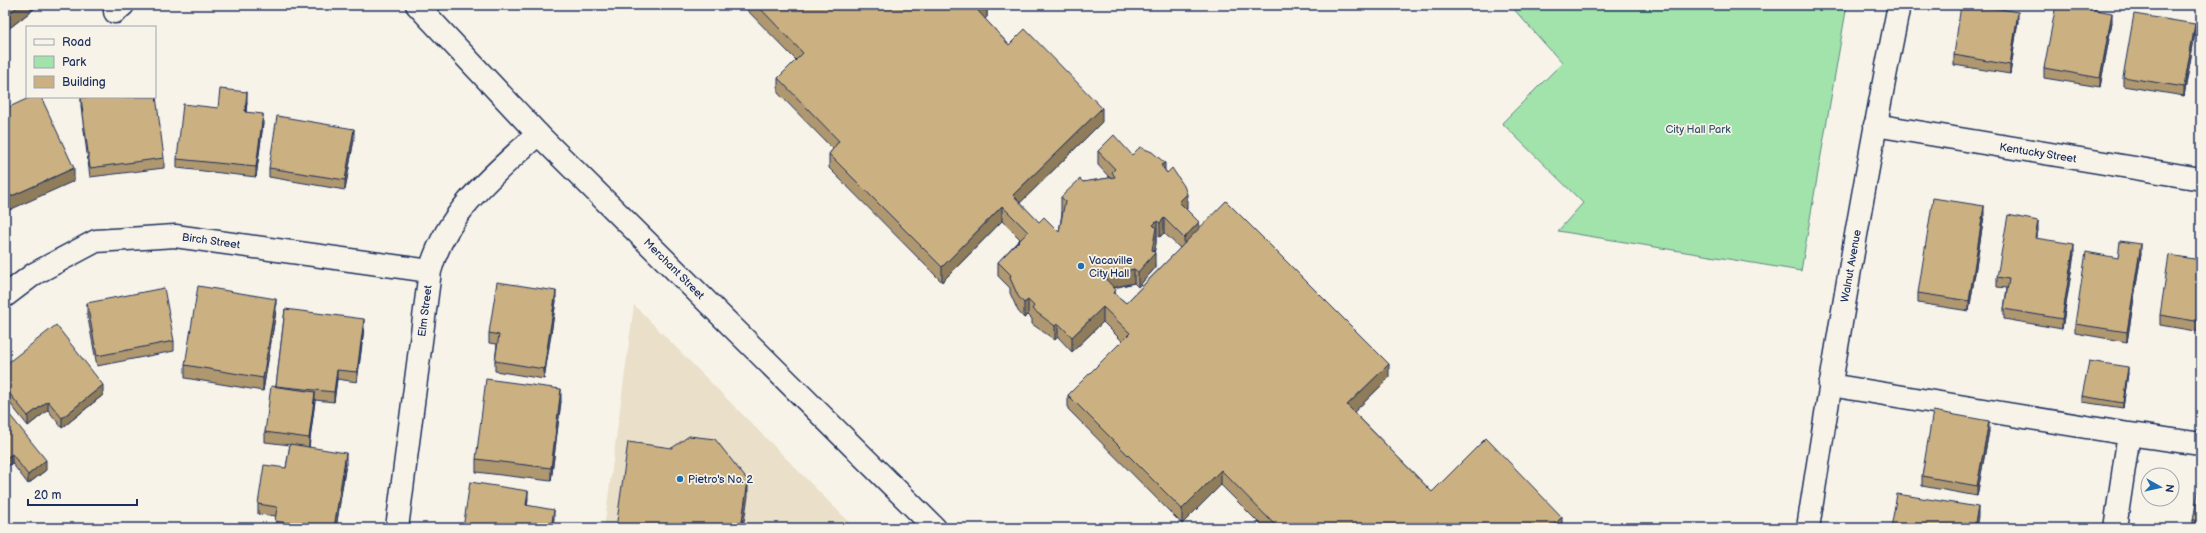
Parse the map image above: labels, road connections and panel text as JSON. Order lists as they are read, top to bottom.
{
  "streets": {
    "street": [
      "Kentucky Street",
      "Birch Street",
      "Walnut Avenue",
      "Merchant Street",
      "Elm Street"
    ]
  },
  "crossings": [
    ["Kentucky Street", "Walnut Avenue"],
    ["Birch Street", "Elm Street"],
    ["Merchant Street", "Elm Street"]
  ],
  "parks": ["City Hall Park"],
  "places": ["Vacaville City Hall", "Pietro's No. 2"],
  "legend": ["Road", "Park", "Building"],
  "scale_bar": "20 m",
  "north": "right"
}
